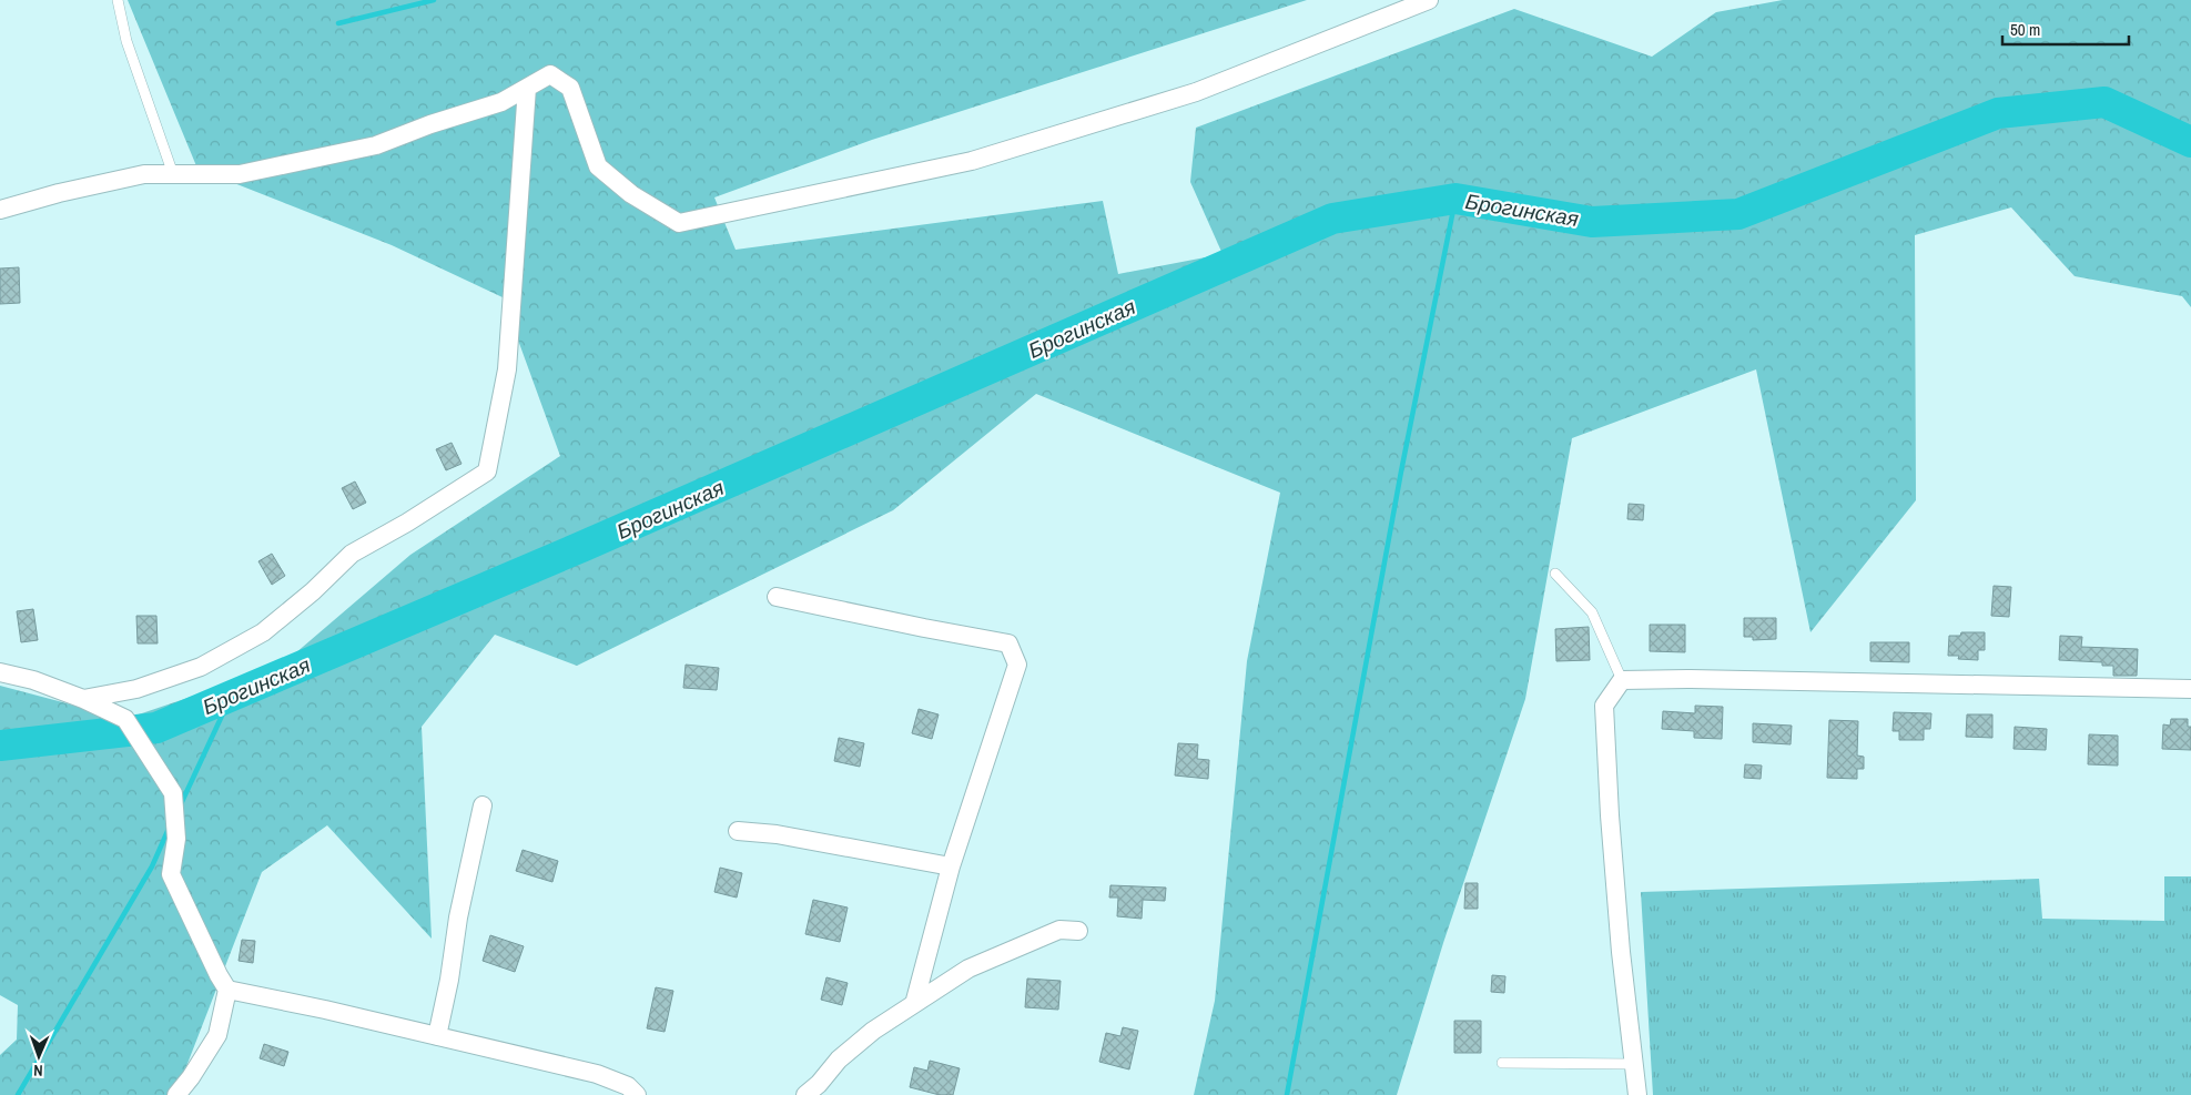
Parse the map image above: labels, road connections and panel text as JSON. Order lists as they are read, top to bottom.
{
  "water": ["Брогинская"],
  "scale_bar": "50 m",
  "north": "bottom"
}
